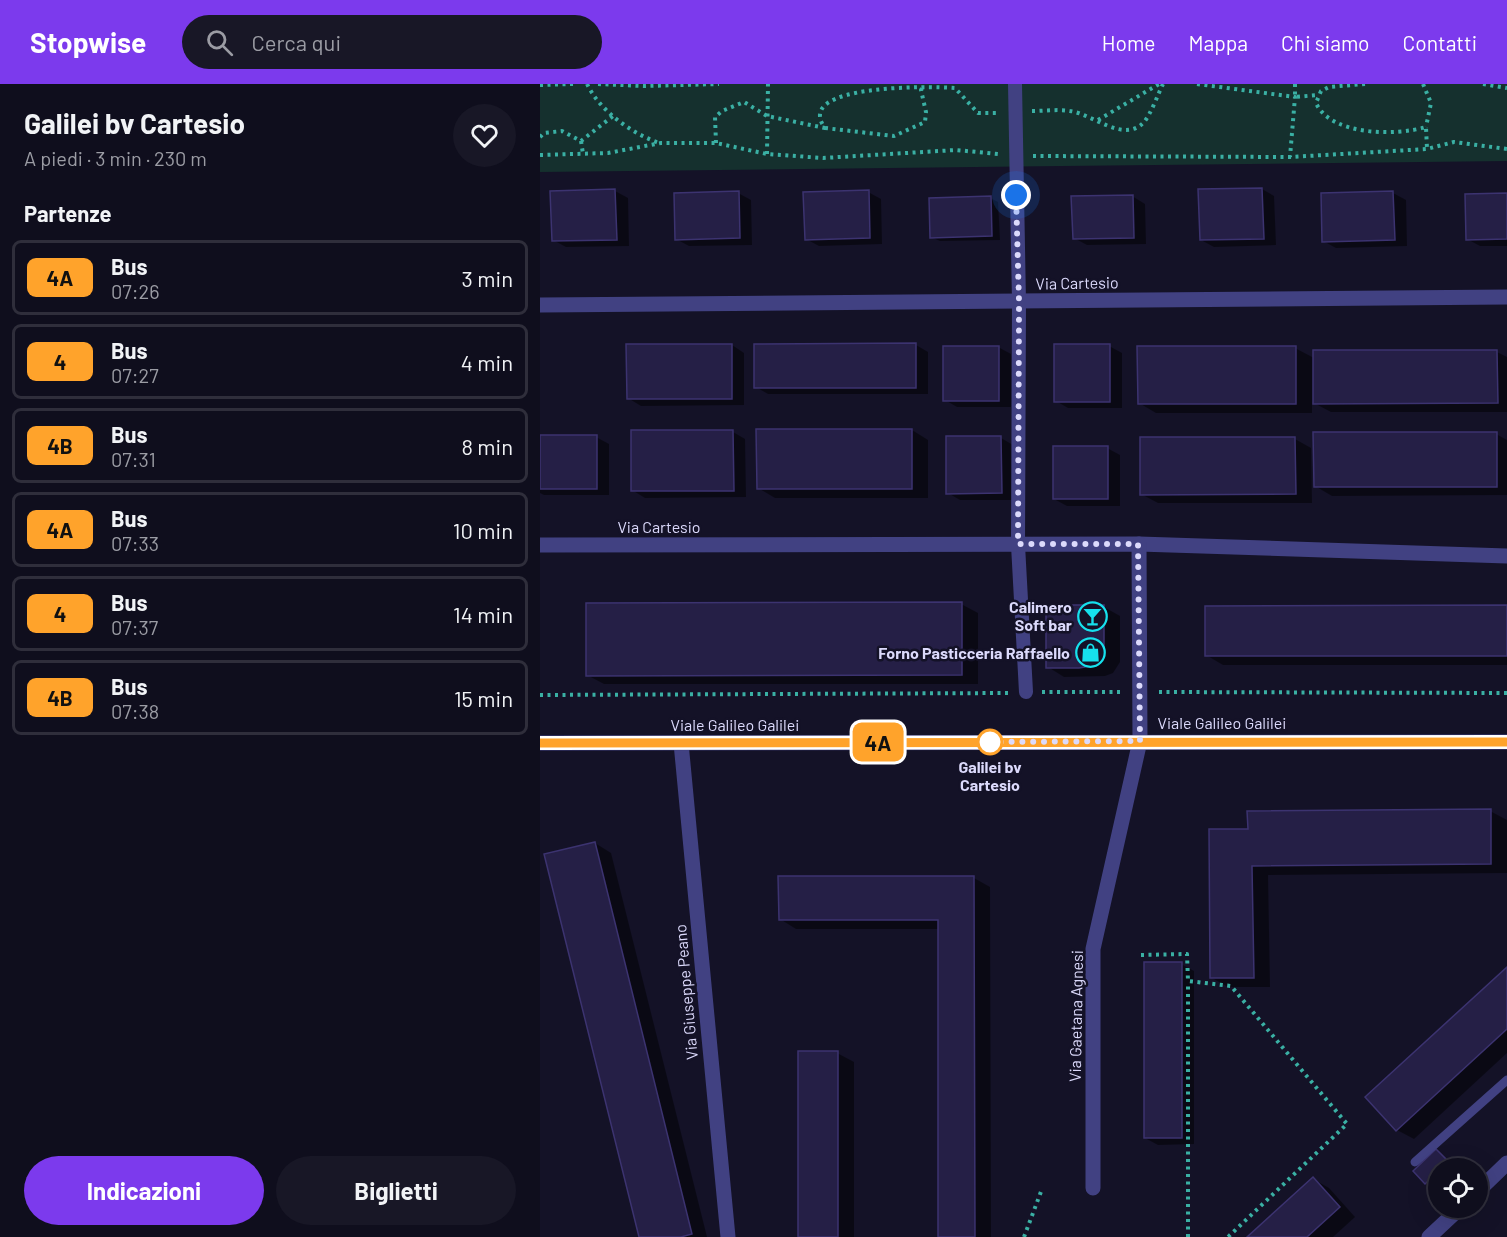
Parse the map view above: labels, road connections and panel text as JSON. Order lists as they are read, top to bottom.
{
  "streets": {
    "street": [
      "Via Cartesio",
      "Viale Galileo Galilei",
      "Via Giuseppe Peano",
      "Via Gaetana Agnesi"
    ]
  },
  "crossings": [
    ["Viale Galileo Galilei", "Via Giuseppe Peano"],
    ["Viale Galileo Galilei", "Via Gaetana Agnesi"]
  ],
  "places": {
    "bar": ["Calimero Soft bar"],
    "shop": ["Forno Pasticceria Raffaello"],
    "other": ["Galilei bv Cartesio"]
  },
  "lines": ["bus line 4A"],
  "page": {
    "header": "Stopwise",
    "search": "Cerca qui",
    "nav": [
      "Home",
      "Mappa",
      "Chi siamo",
      "Contatti"
    ],
    "heading": [
      ["Galilei bv Cartesio", "A piedi · 3 min · 230 m"],
      "Partenze"
    ],
    "on_map": "4A",
    "list": [
      {
        "mark": "4A",
        "name": "Bus",
        "note": "07:26",
        "value": "3 min"
      },
      {
        "mark": "4",
        "name": "Bus",
        "note": "07:27",
        "value": "4 min"
      },
      {
        "mark": "4B",
        "name": "Bus",
        "note": "07:31",
        "value": "8 min"
      },
      {
        "mark": "4A",
        "name": "Bus",
        "note": "07:33",
        "value": "10 min"
      },
      {
        "mark": "4",
        "name": "Bus",
        "note": "07:37",
        "value": "14 min"
      },
      {
        "mark": "4B",
        "name": "Bus",
        "note": "07:38",
        "value": "15 min"
      }
    ],
    "buttons": ["Indicazioni", "Biglietti"]
  }
}
